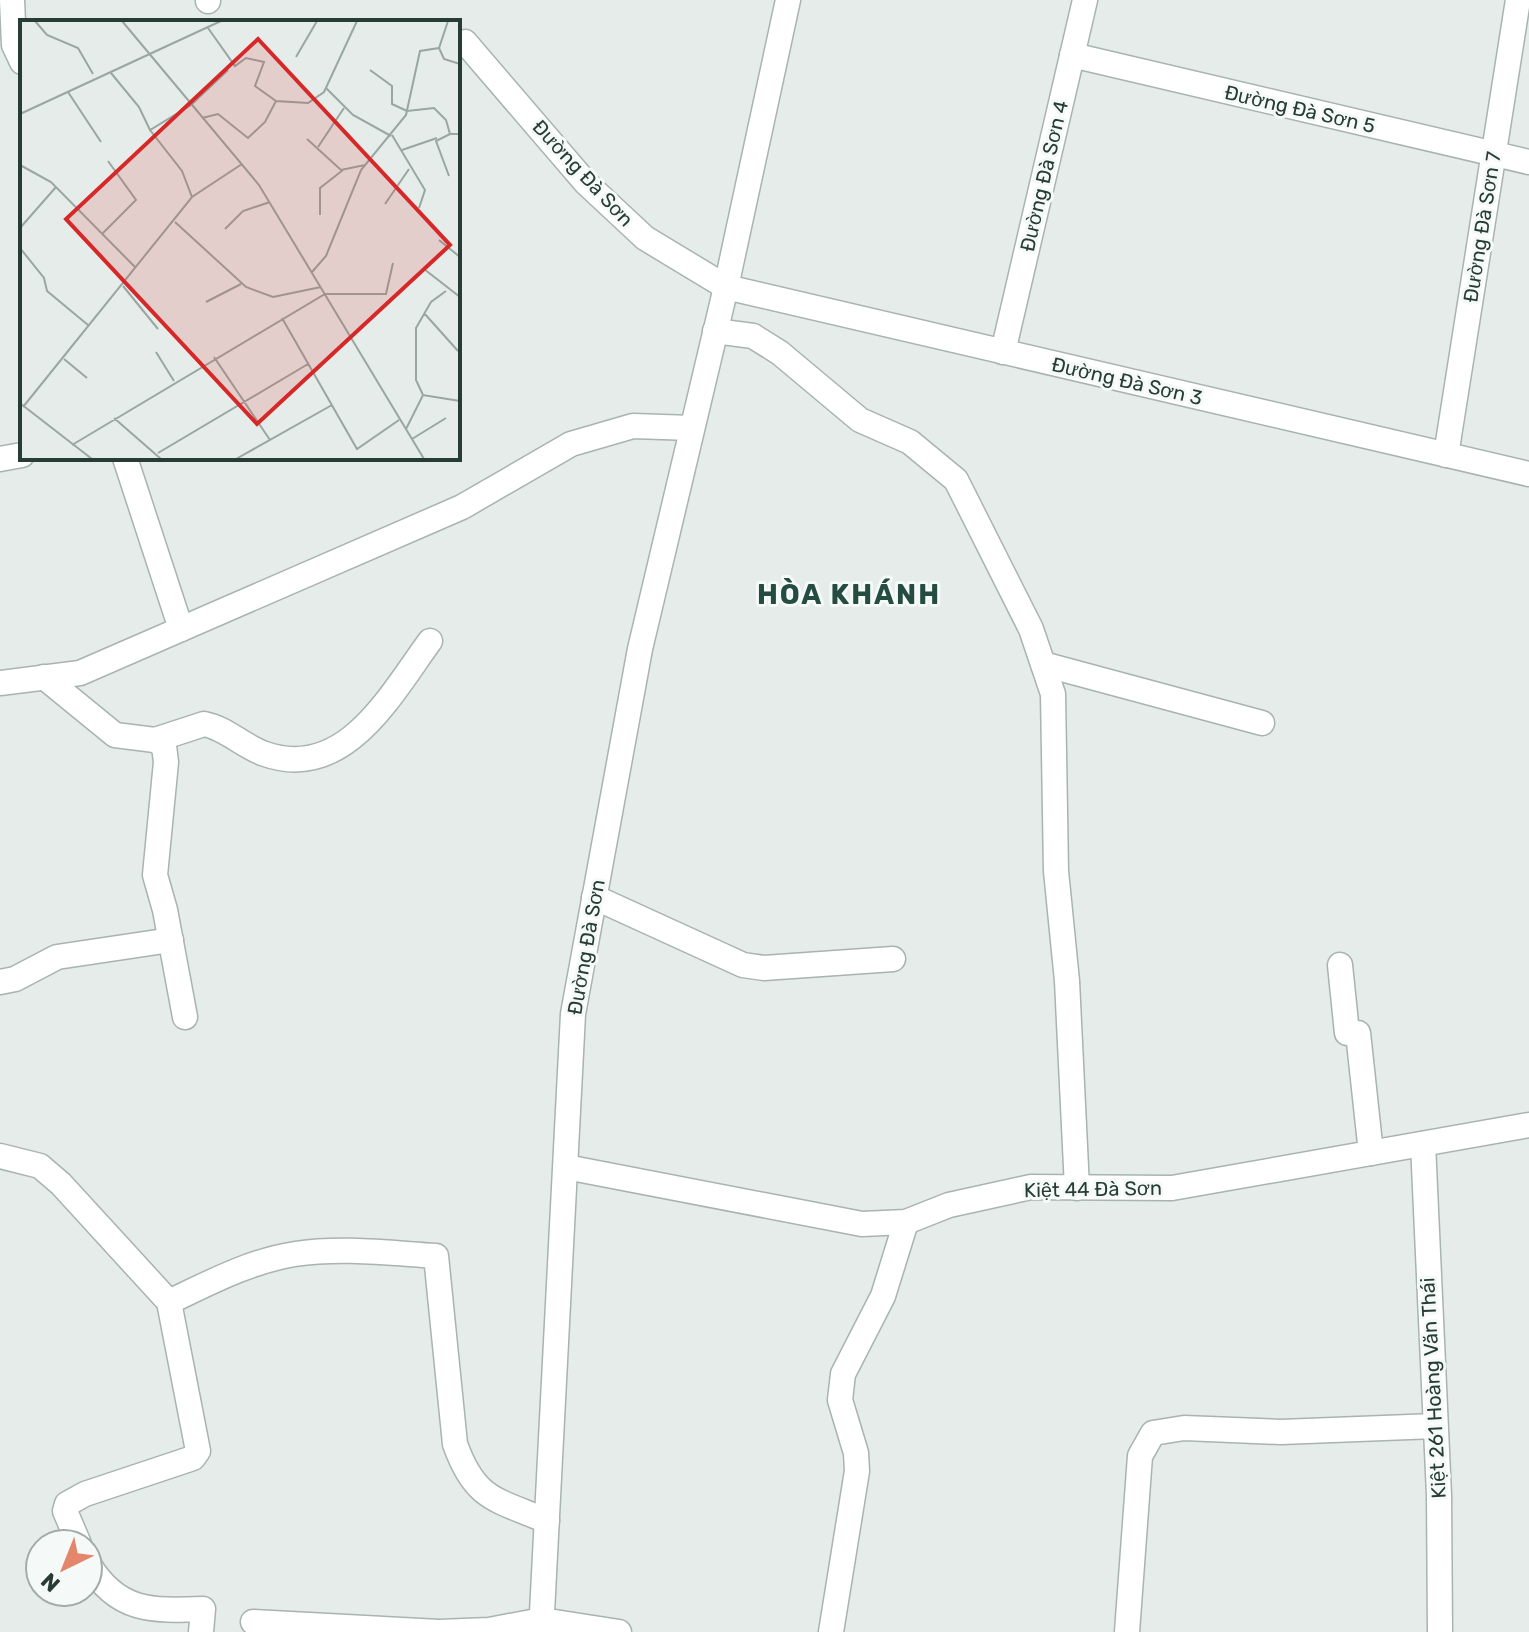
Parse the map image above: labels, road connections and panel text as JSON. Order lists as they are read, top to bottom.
{
  "streets": {
    "street": [
      "Đường Đà Sơn 5",
      "Đường Đà Sơn",
      "Đường Đà Sơn 4",
      "Đường Đà Sơn 7",
      "Đường Đà Sơn 3",
      "Kiệt 44 Đà Sơn",
      "Kiệt 261 Hoàng Văn Thái"
    ]
  },
  "crossings": [
    ["Đường Đà Sơn 5", "Đường Đà Sơn 4"],
    ["Đường Đà Sơn 5", "Đường Đà Sơn 7"],
    ["Đường Đà Sơn", "Đường Đà Sơn 3"],
    ["Đường Đà Sơn", "Kiệt 44 Đà Sơn"],
    ["Đường Đà Sơn 4", "Đường Đà Sơn 3"],
    ["Đường Đà Sơn 7", "Đường Đà Sơn 3"],
    ["Kiệt 44 Đà Sơn", "Kiệt 261 Hoàng Văn Thái"]
  ],
  "districts": ["HÒA KHÁNH"],
  "north": "bottom left"
}
